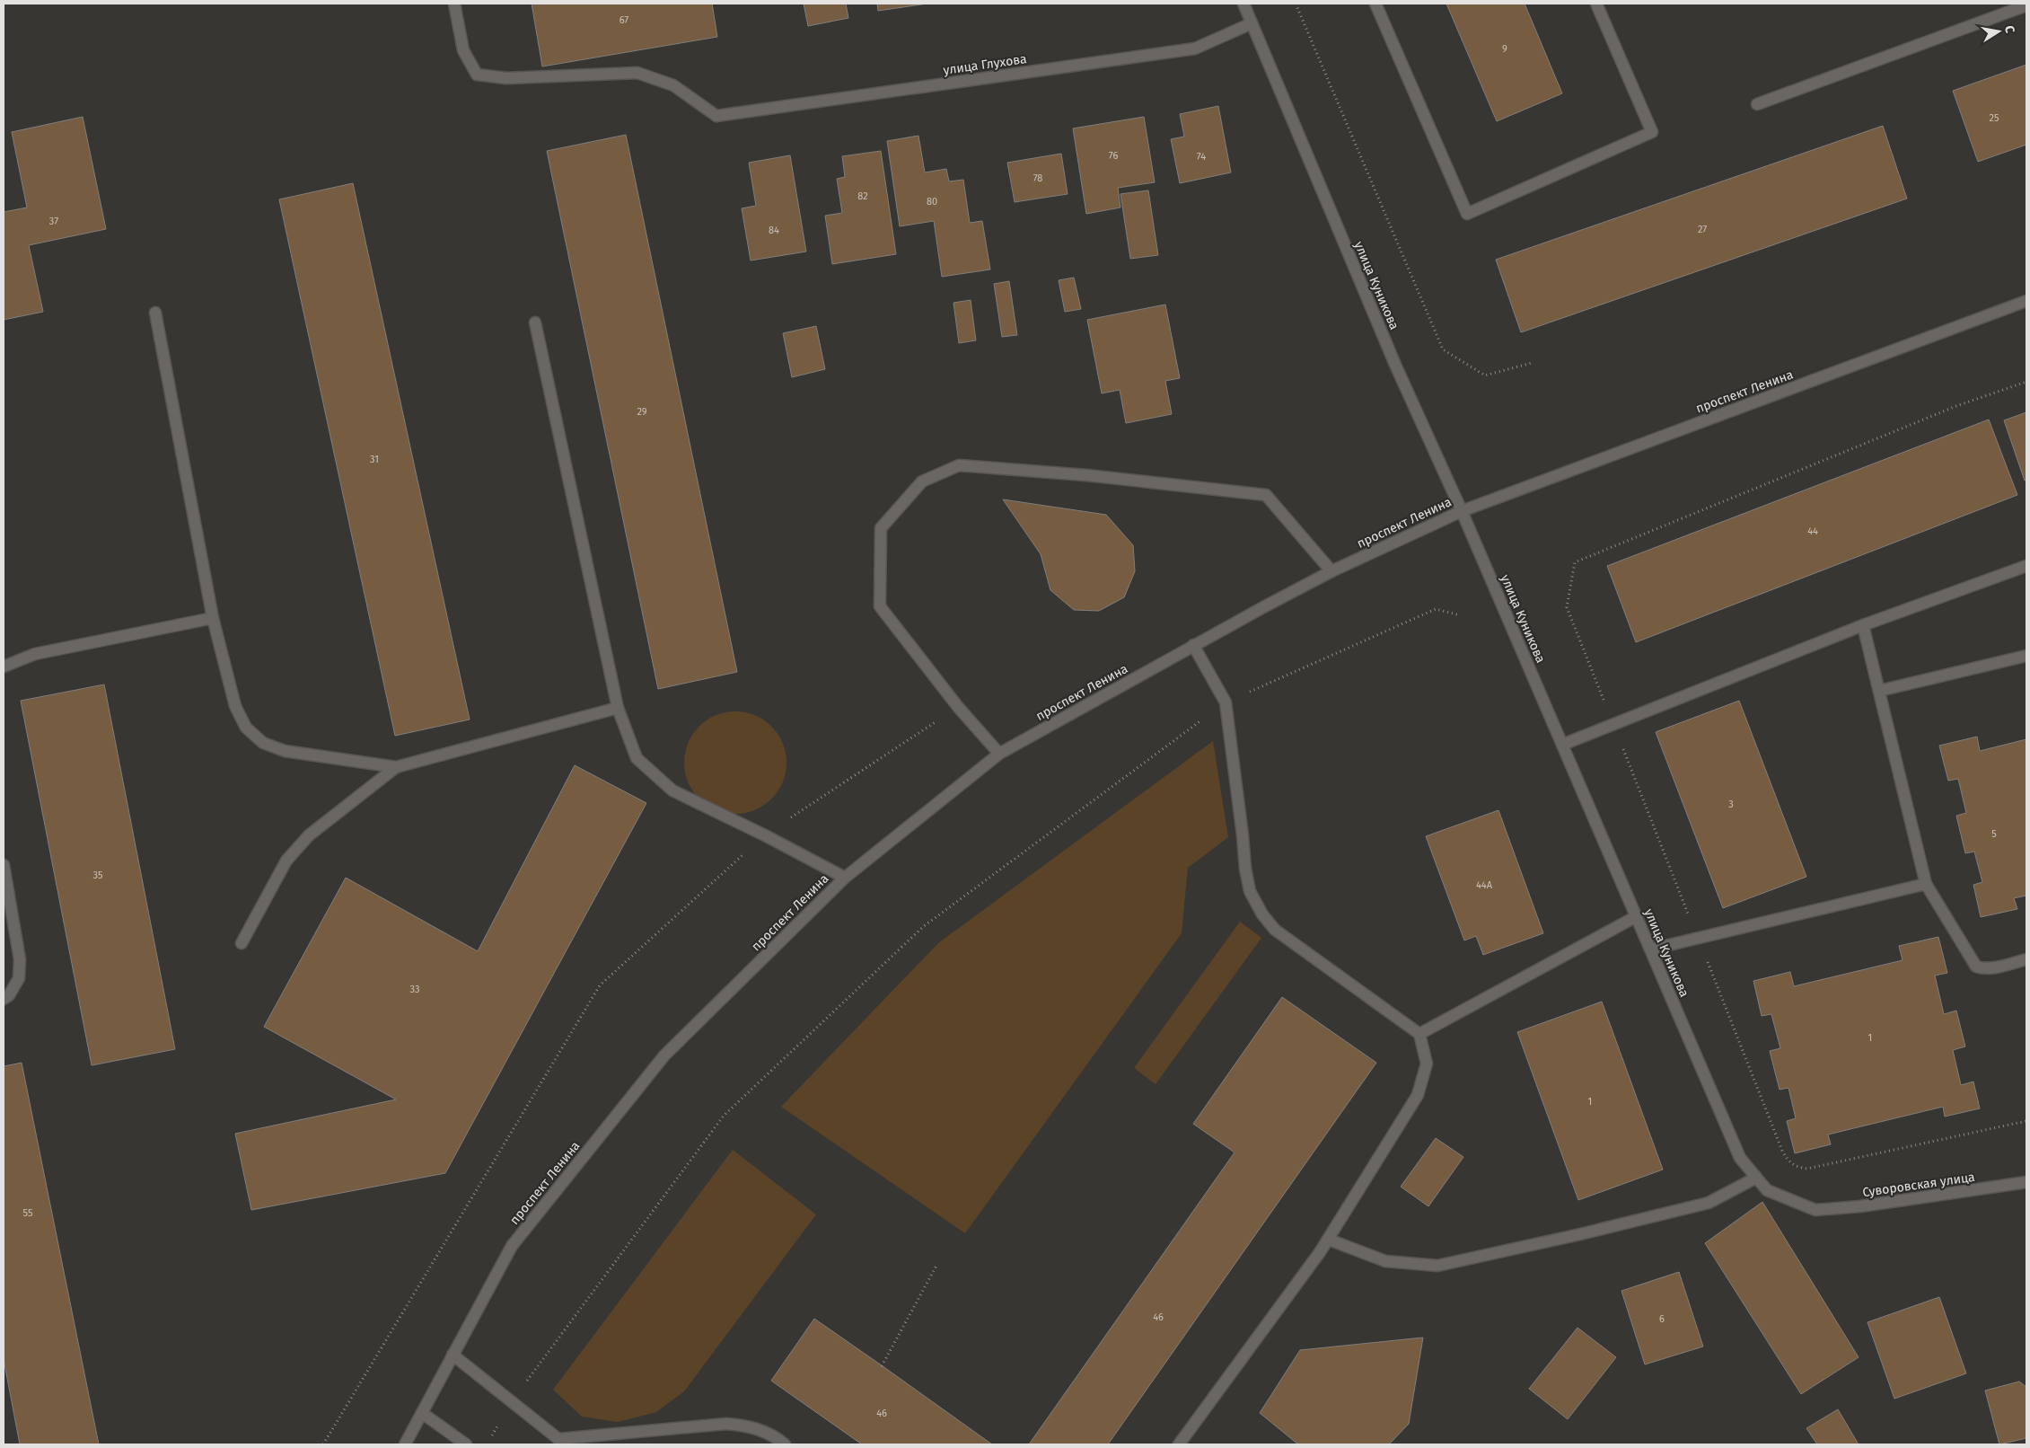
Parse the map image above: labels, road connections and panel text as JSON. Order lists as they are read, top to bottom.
{
  "streets": {
    "street": [
      "улица Глухова",
      "улица Куникова",
      "проспект Ленина",
      "Суворовская улица"
    ]
  },
  "crossings": [
    ["улица Глухова", "улица Куникова"],
    ["улица Куникова", "проспект Ленина"],
    ["улица Куникова", "Суворовская улица"]
  ],
  "house_numbers": [
    "67",
    "9",
    "25",
    "76",
    "74",
    "78",
    "82",
    "80",
    "37",
    "27",
    "84",
    "29",
    "31",
    "44",
    "3",
    "5",
    "35",
    "44А",
    "33",
    "1",
    "1",
    "55",
    "46",
    "6",
    "46"
  ],
  "north": "right"
}
